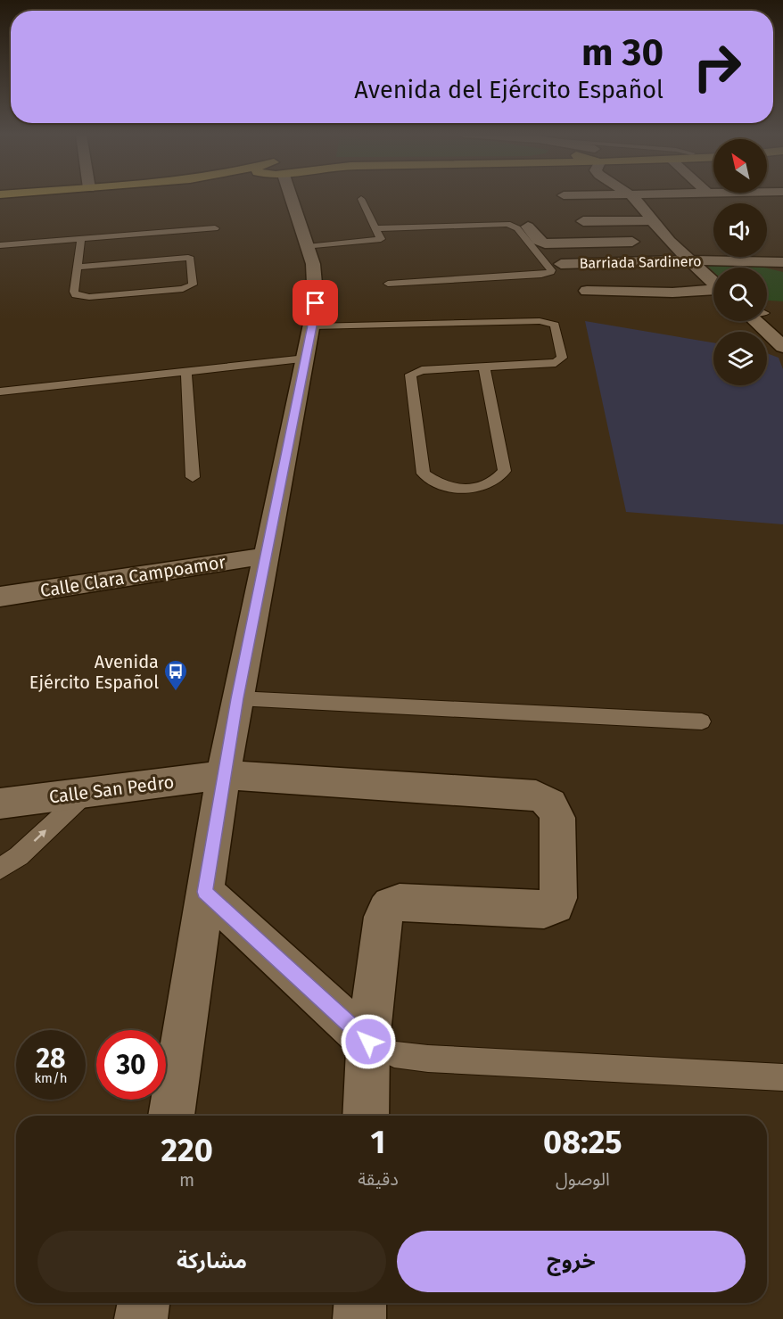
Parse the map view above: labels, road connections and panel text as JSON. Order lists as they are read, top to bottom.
{
  "streets": {
    "street": ["Barriada Sardinero", "Calle Clara Campoamor", "Calle San Pedro"]
  },
  "places": {
    "bus stop": ["Avenida Ejército Español"]
  },
  "north": "top left",
  "page": {
    "turn": ["30 m", "Avenida del Ejército Español"],
    "speed": "28 km/h",
    "limit": "30",
    "eta": [
      "08:25",
      "الوصول",
      "1",
      "دقيقة",
      "220",
      "m"
    ],
    "buttons": ["خروج", "مشاركة"]
  }
}
